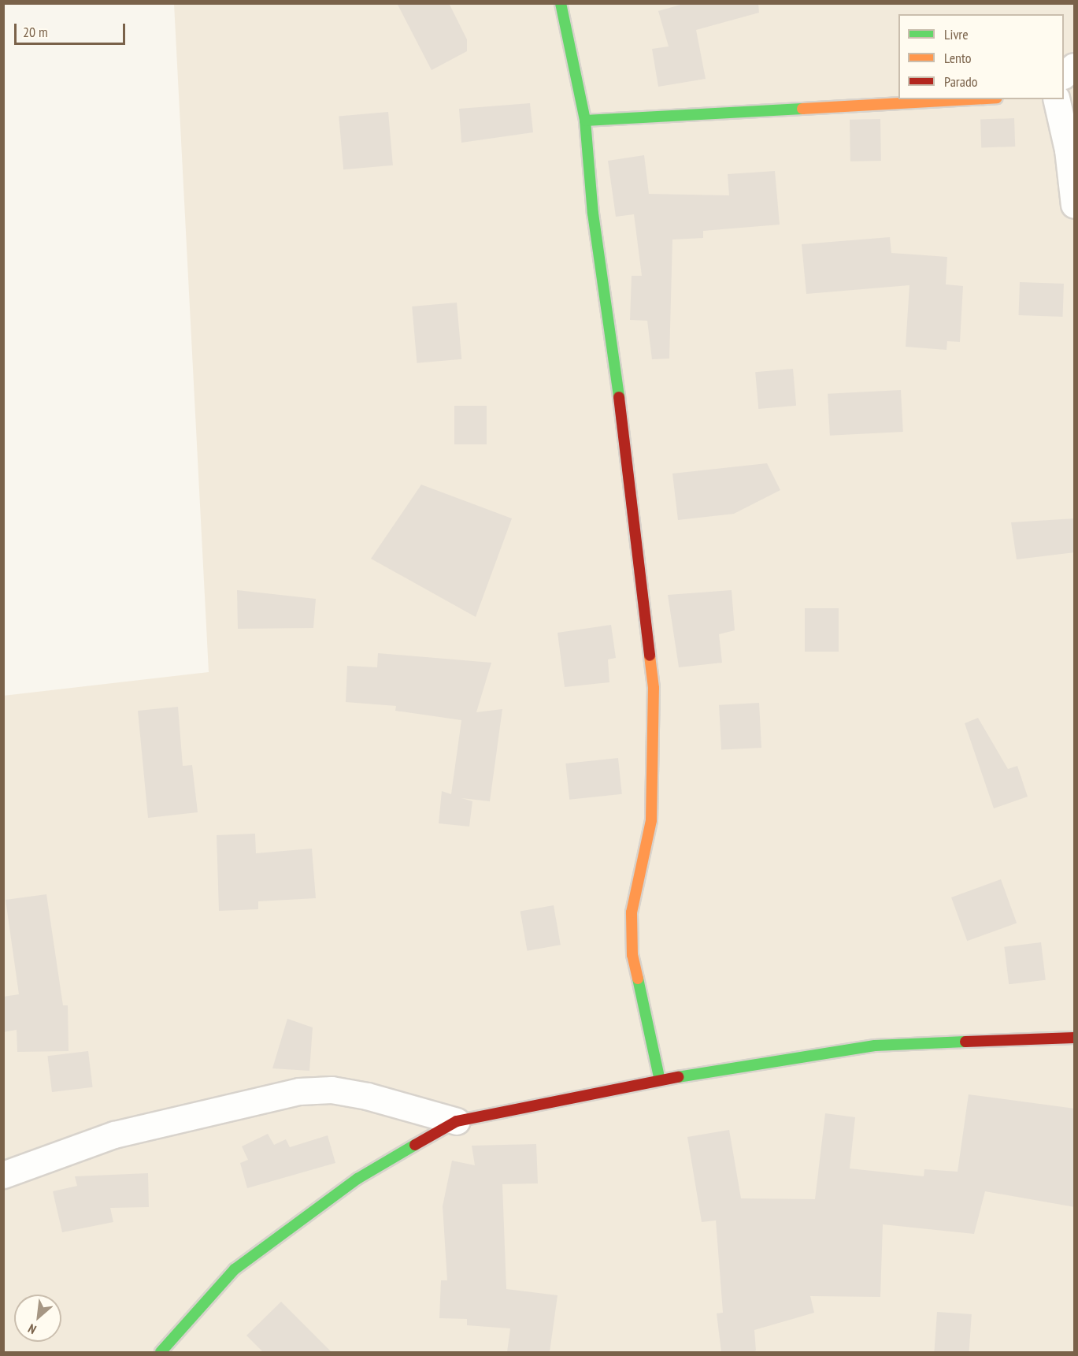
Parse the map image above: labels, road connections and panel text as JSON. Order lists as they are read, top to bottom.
{
  "legend": ["Livre", "Lento", "Parado"],
  "scale_bar": "20 m",
  "north": "bottom left"
}
